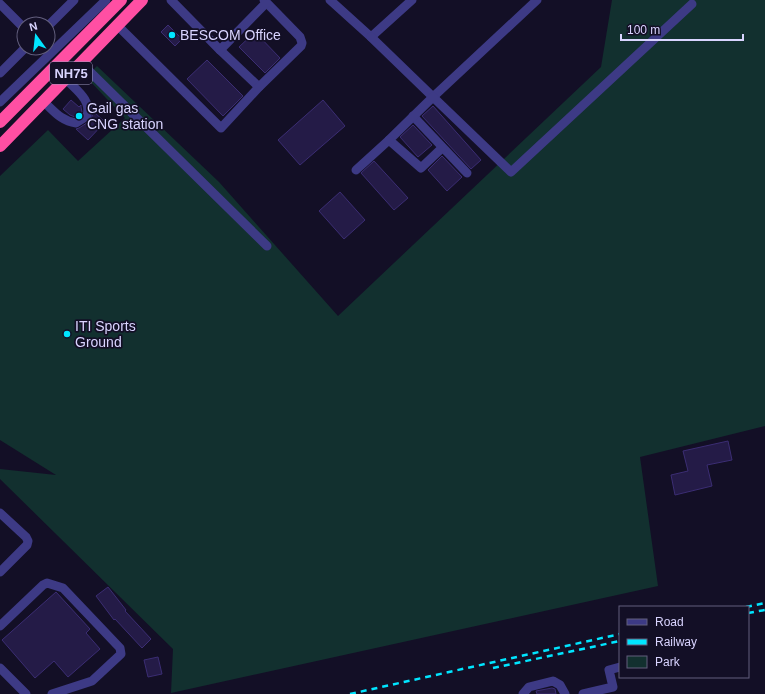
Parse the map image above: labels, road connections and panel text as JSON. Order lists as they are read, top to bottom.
{
  "streets": {
    "highway": ["NH75"]
  },
  "places": ["BESCOM Office", "Gail gas CNG station", "ITI Sports Ground"],
  "legend": ["Road", "Railway", "Park"],
  "scale_bar": "100 m",
  "north": "top"
}
